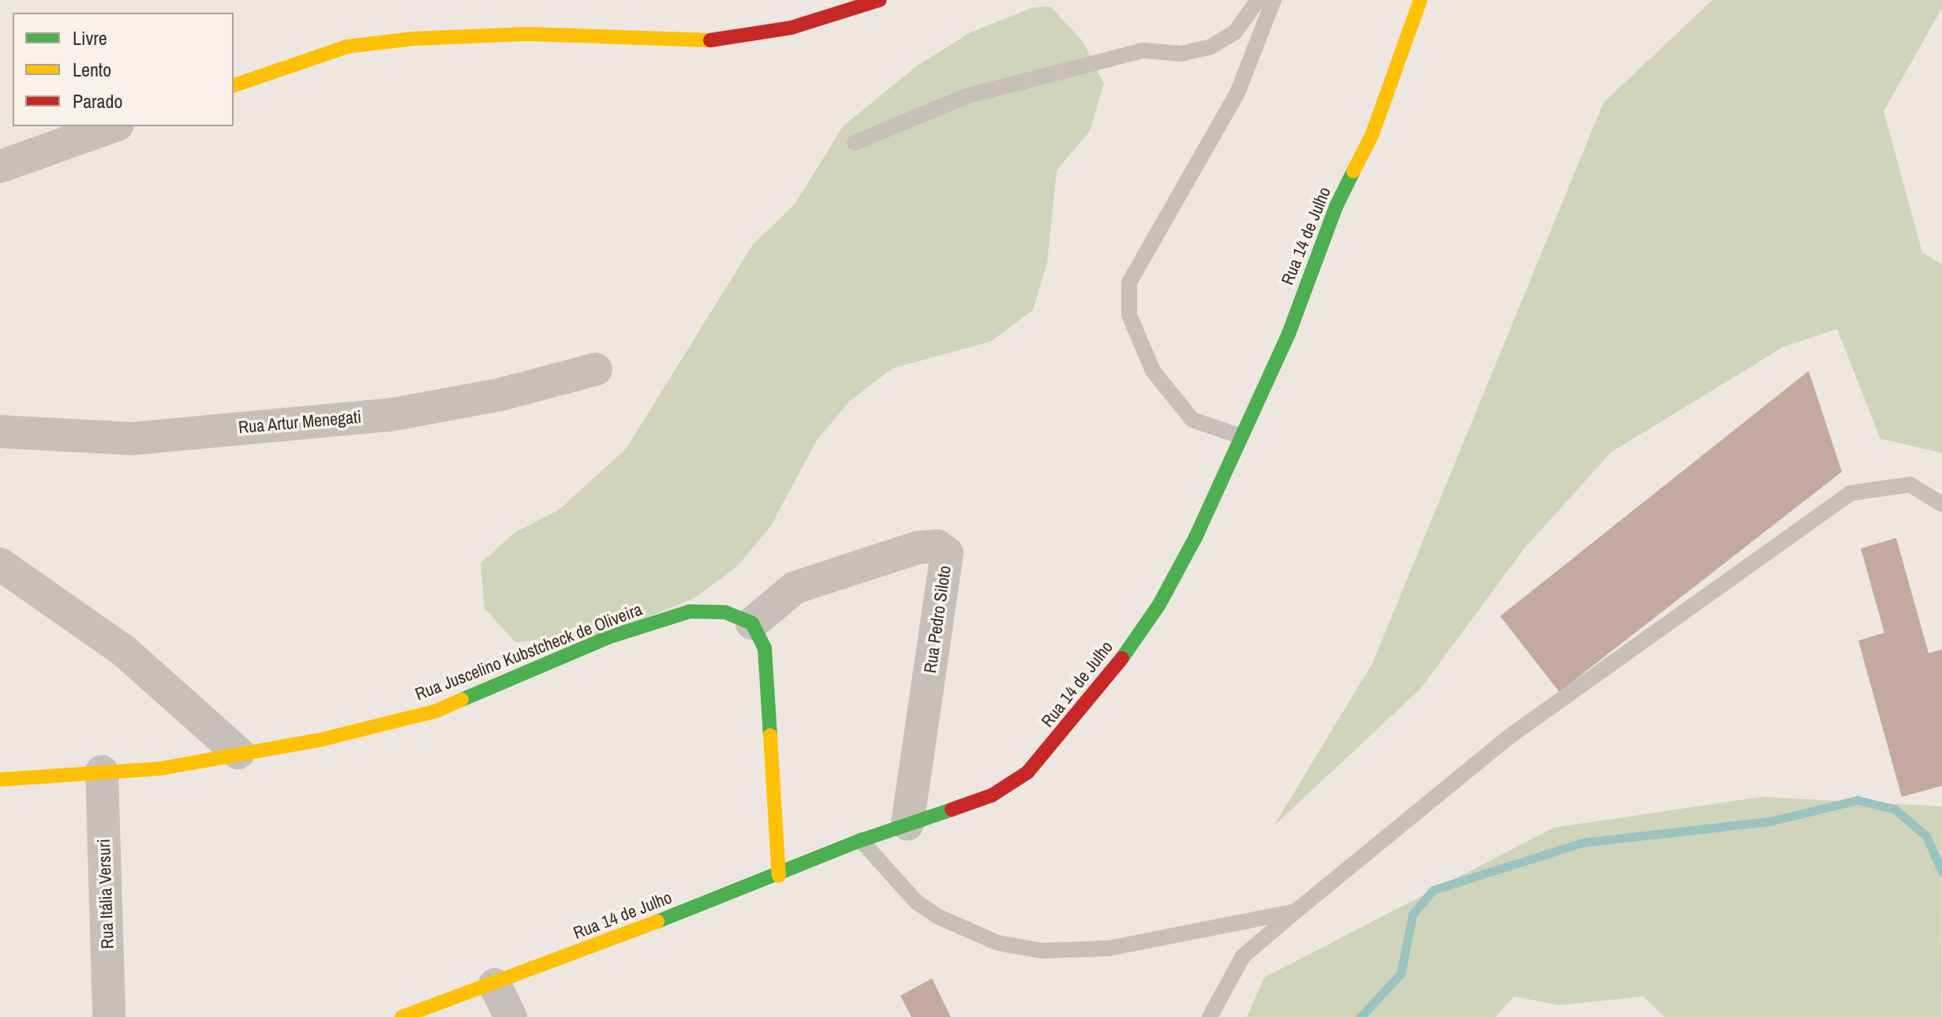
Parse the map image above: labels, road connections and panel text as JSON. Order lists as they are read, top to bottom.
{
  "streets": {
    "street": [
      "Rua 14 de Julho",
      "Rua Artur Menegati",
      "Rua Pedro Siloto",
      "Rua Juscelino Kubstcheck de Oliveira",
      "Rua Itália Versuri"
    ]
  },
  "crossings": [
    ["Rua 14 de Julho", "Rua Pedro Siloto"],
    ["Rua Pedro Siloto", "Rua Juscelino Kubstcheck de Oliveira"],
    ["Rua Juscelino Kubstcheck de Oliveira", "Rua Itália Versuri"]
  ],
  "legend": ["Livre", "Lento", "Parado"]
}
